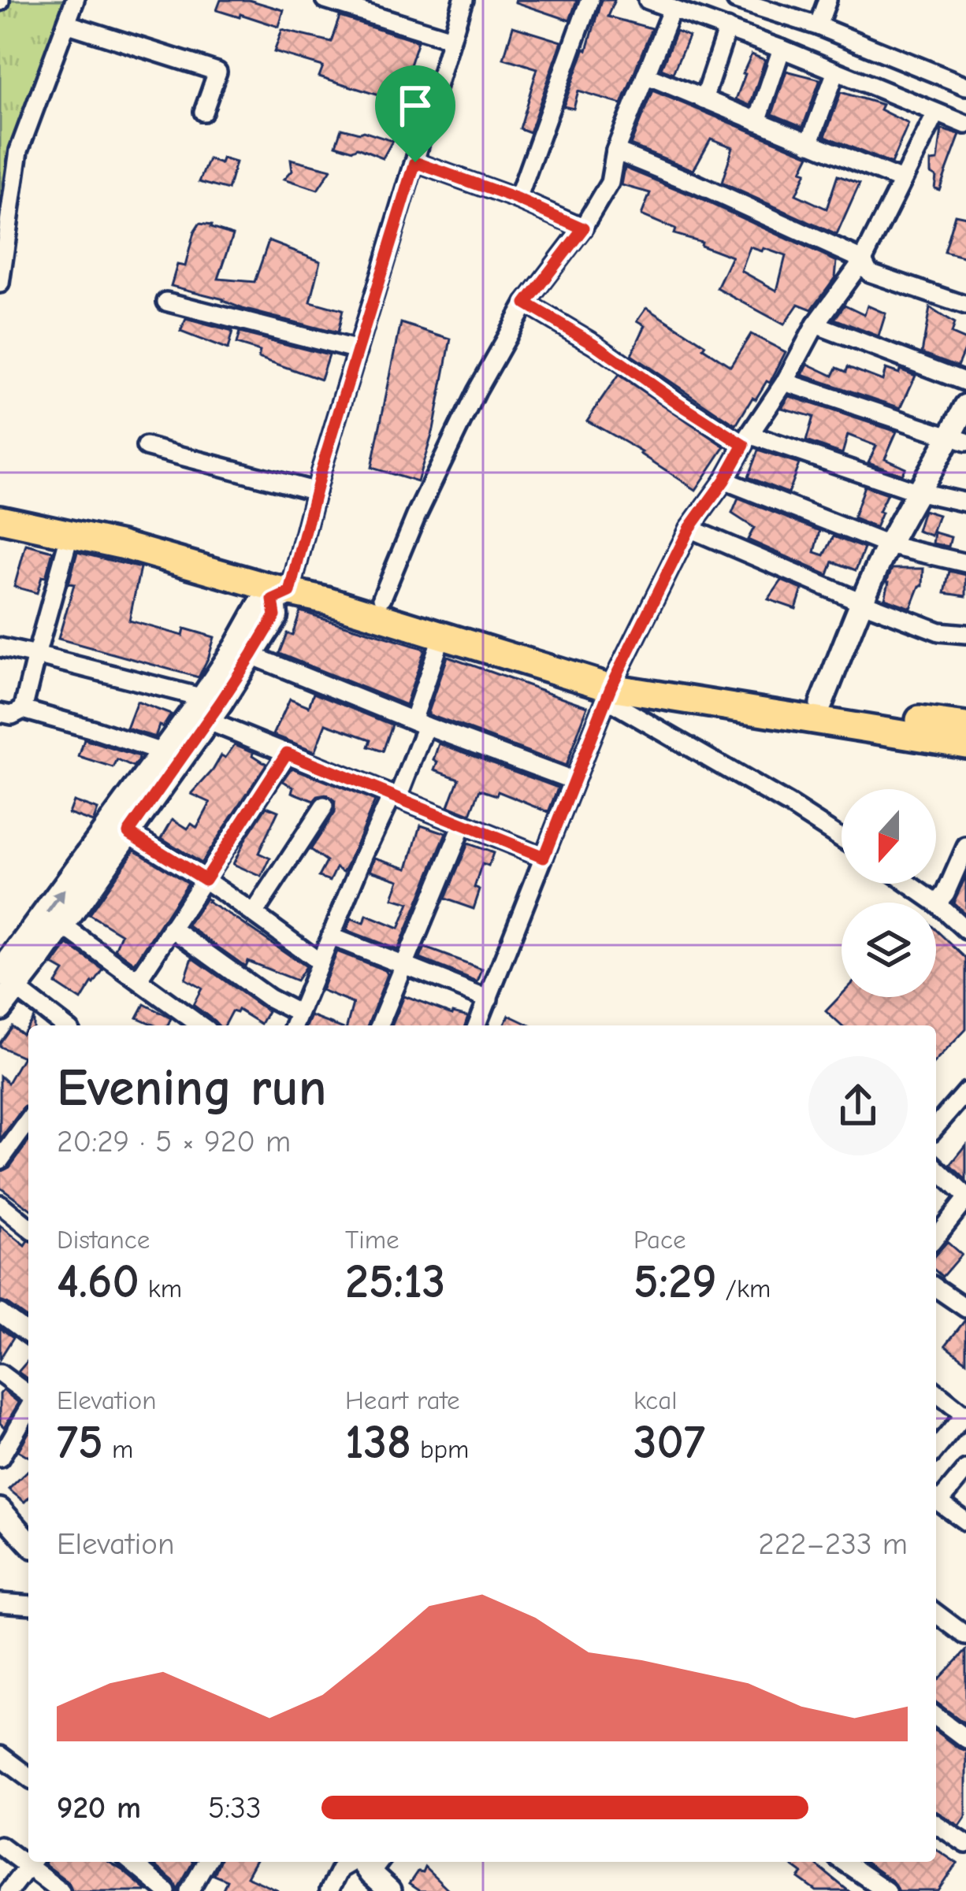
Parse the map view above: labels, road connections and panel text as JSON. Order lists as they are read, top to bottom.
{
  "north": "bottom",
  "page": {
    "heading": ["Evening run", "20:29 · 5 × 920 m"],
    "stats": [
      ["Distance", "4.60 km"],
      ["Time", "25:13"],
      ["Pace", "5:29 /km"],
      ["Elevation", "75 m"],
      ["Heart rate", "138 bpm"],
      ["kcal", "307"]
    ],
    "chart": ["Elevation", "222–233 m"],
    "list": [
      {
        "name": "920 m",
        "note": "5:33"
      }
    ]
  }
}
